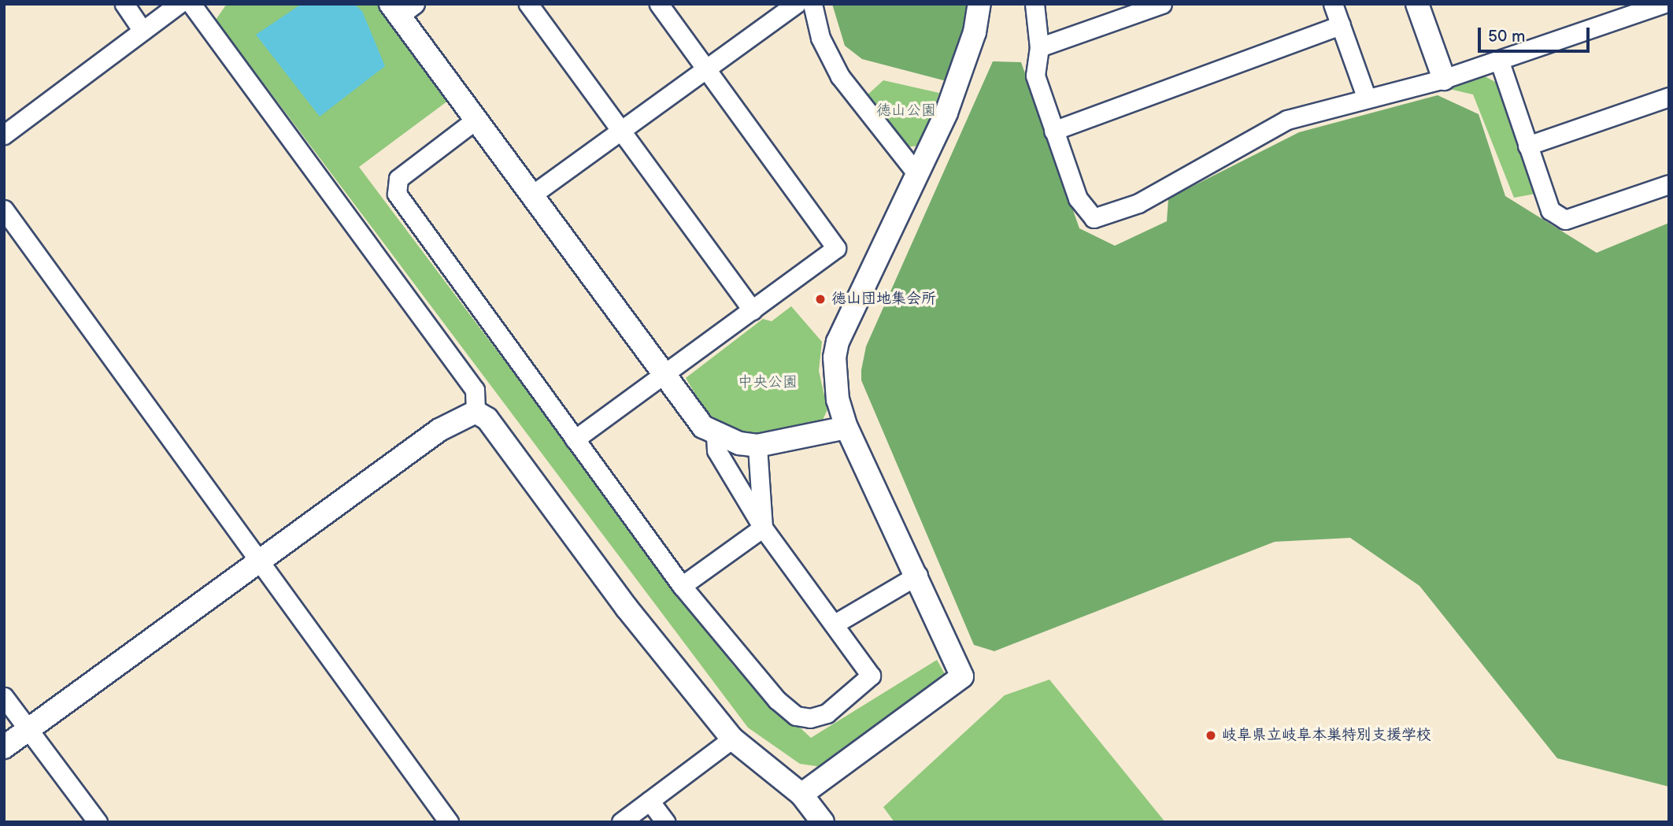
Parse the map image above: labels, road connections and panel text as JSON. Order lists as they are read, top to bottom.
{
  "parks": ["徳山公園", "中央公園"],
  "places": ["徳山団地集会所", "岐阜県立岐阜本巣特別支援学校"],
  "scale_bar": "50 m"
}
